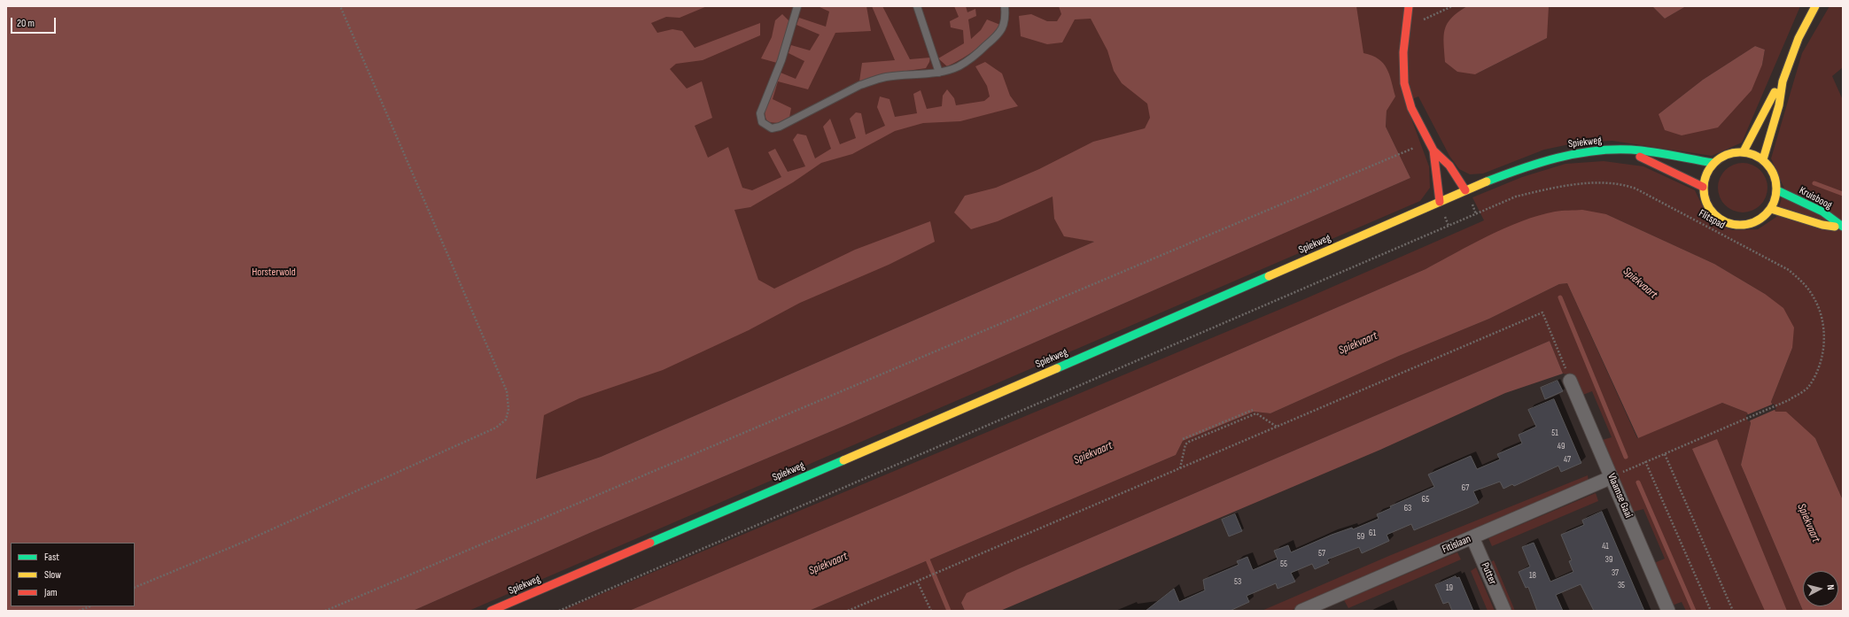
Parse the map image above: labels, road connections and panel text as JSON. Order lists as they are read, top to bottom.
{
  "streets": {
    "main road": ["Spiekweg", "Kruisboog"],
    "street": ["Vlaamse Gaai", "Fitislaan", "Putter"],
    "path": ["Flitspad"]
  },
  "crossings": [
    ["Spiekweg", "Kruisboog"],
    ["Flitspad", "Vlaamse Gaai"],
    ["Flitspad", "Fitislaan"],
    ["Vlaamse Gaai", "Fitislaan"],
    ["Fitislaan", "Putter"]
  ],
  "water": ["Spiekvaart"],
  "parks": ["Horsterwold"],
  "house_numbers": [
    "51",
    "49",
    "47",
    "67",
    "65",
    "63",
    "61",
    "59",
    "41",
    "57",
    "39",
    "55",
    "37",
    "18",
    "53",
    "35",
    "19"
  ],
  "legend": ["Fast", "Slow", "Jam"],
  "scale_bar": "20 m",
  "north": "right"
}
